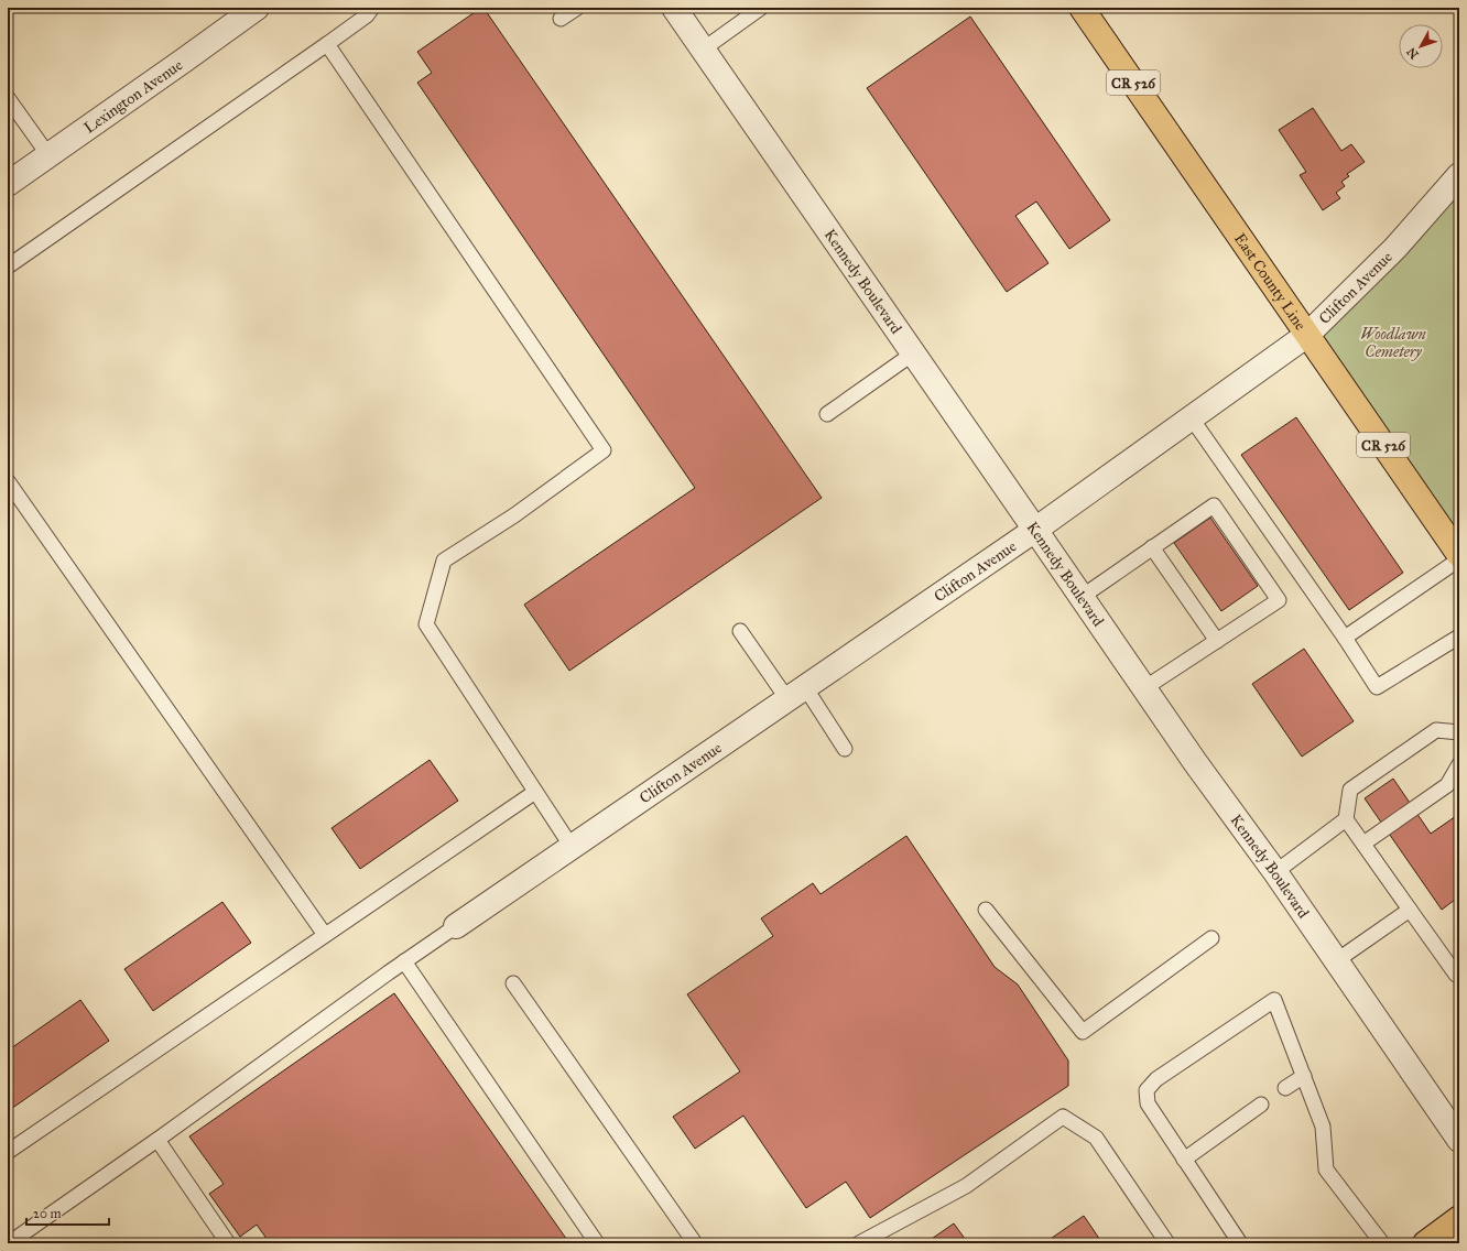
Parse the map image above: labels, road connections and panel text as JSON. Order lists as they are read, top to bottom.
{
  "streets": {
    "main road": ["CR 526", "East County Line"],
    "street": ["Lexington Avenue", "Kennedy Boulevard", "Clifton Avenue"]
  },
  "crossings": [
    ["Kennedy Boulevard", "Clifton Avenue"],
    ["East County Line", "Clifton Avenue"]
  ],
  "parks": ["Woodlawn Cemetery"],
  "scale_bar": "20 m",
  "north": "bottom left"
}
